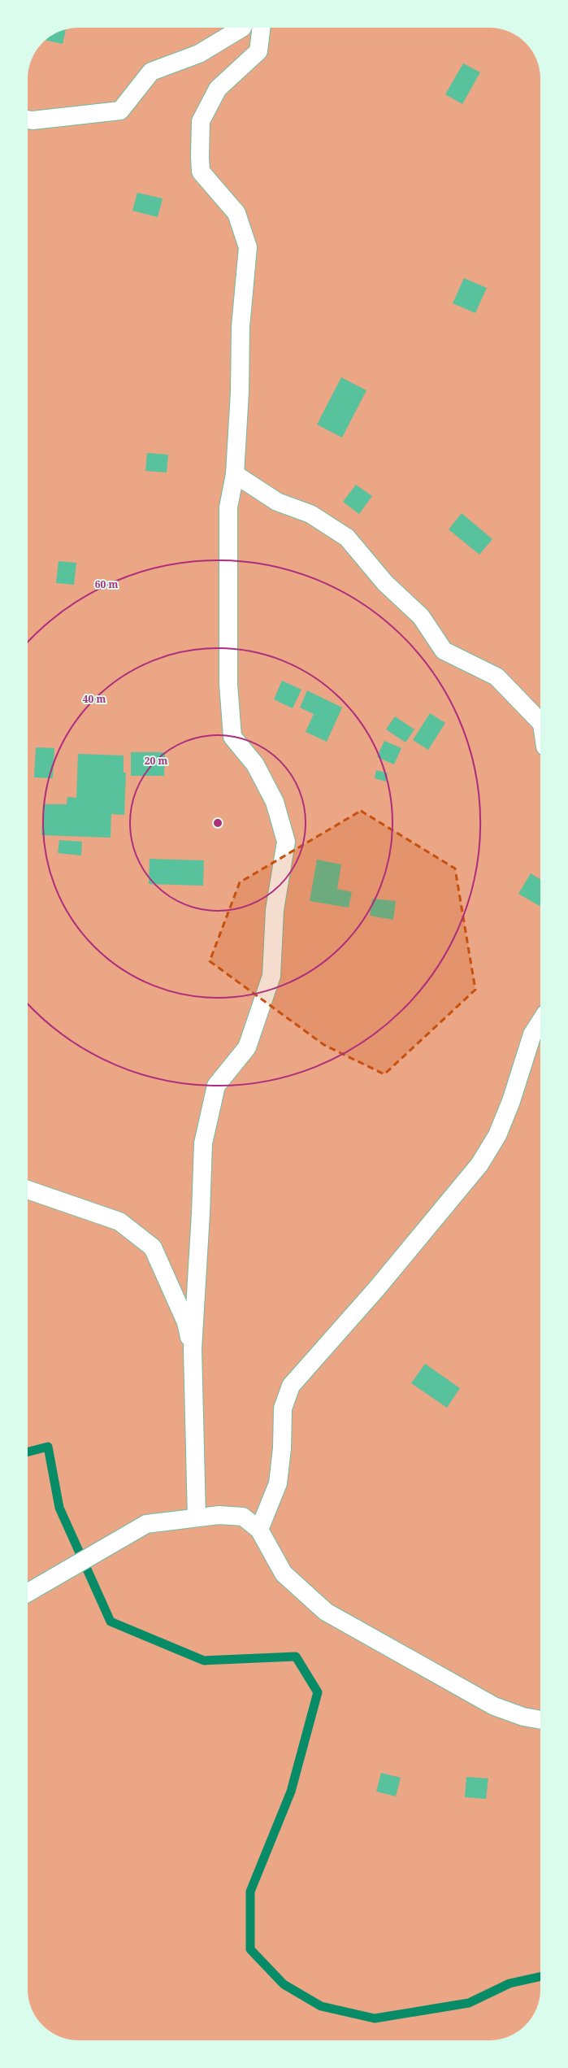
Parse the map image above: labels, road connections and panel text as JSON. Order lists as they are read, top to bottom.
{
  "rings": ["60 m", "40 m", "20 m"]
}
